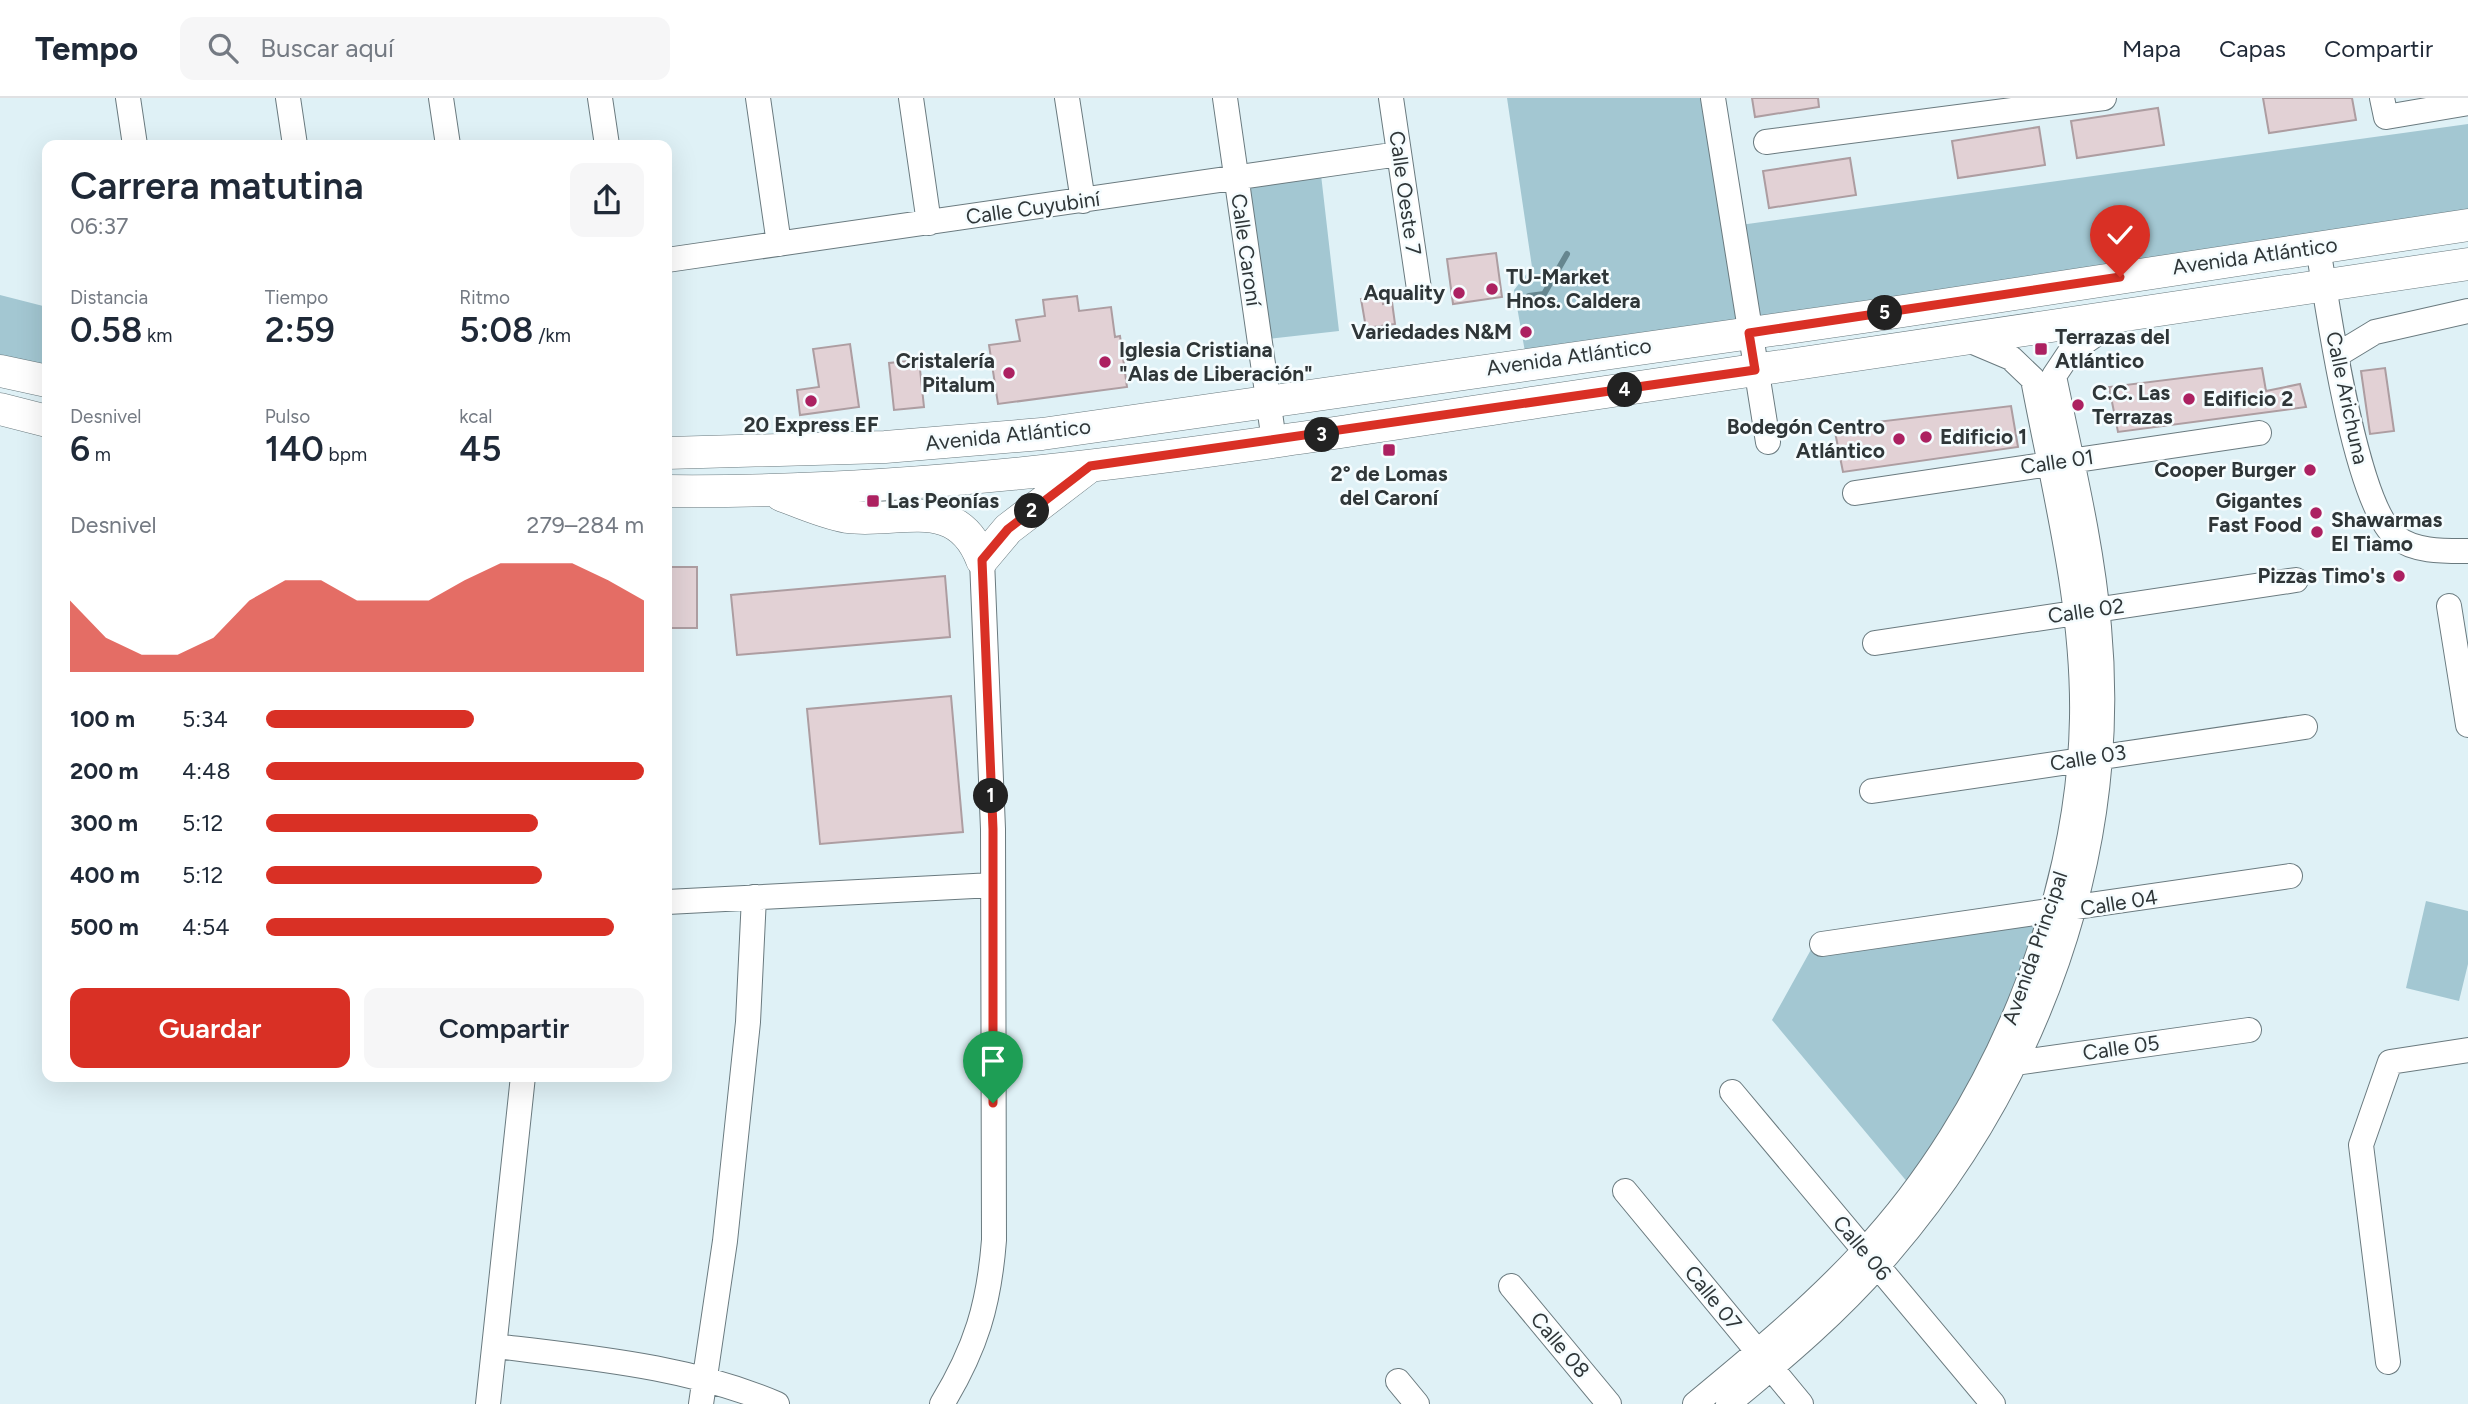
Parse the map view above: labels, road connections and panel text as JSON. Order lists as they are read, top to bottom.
{
  "streets": {
    "main road": ["Avenida Atlántico"],
    "street": [
      "Calle Oeste 7",
      "Calle Cuyubiní",
      "Calle Caroní",
      "Calle Arichuna",
      "Calle 01",
      "Calle 02",
      "Calle 03",
      "Calle 04",
      "Avenida Principal",
      "Calle 05",
      "Calle 06",
      "Calle 07",
      "Calle 08"
    ]
  },
  "crossings": [
    ["Calle Oeste 7", "Calle Cuyubiní"],
    ["Calle Cuyubiní", "Calle Caroní"],
    ["Calle Caroní", "Avenida Atlántico"],
    ["Avenida Atlántico", "Calle Arichuna"],
    ["Calle 01", "Avenida Principal"],
    ["Calle 02", "Avenida Principal"],
    ["Calle 03", "Avenida Principal"],
    ["Calle 04", "Avenida Principal"],
    ["Avenida Principal", "Calle 05"],
    ["Avenida Principal", "Calle 06"],
    ["Avenida Principal", "Calle 07"]
  ],
  "places": {
    "other": [
      "TU-Market Hnos. Caldera",
      "Aquality",
      "Variedades N&M",
      "Iglesia Cristiana \"Alas de Liberación\"",
      "Cristalería Pitalum",
      "Edificio 2",
      "20 Express EF",
      "C.C. Las Terrazas",
      "Edificio 1",
      "Bodegón Centro Atlántico",
      "Cooper Burger",
      "Gigantes Fast Food",
      "Shawarmas El Tiamo",
      "Pizzas Timo's"
    ],
    "transit": ["Terrazas del Atlántico", "2° de Lomas del Caroní", "Las Peonías"]
  },
  "page": {
    "header": "Tempo",
    "search": "Buscar aquí",
    "nav": ["Mapa", "Capas", "Compartir"],
    "heading": ["Carrera matutina", "06:37"],
    "stats": [
      ["Distancia", "0.58 km"],
      ["Tiempo", "2:59"],
      ["Ritmo", "5:08 /km"],
      ["Desnivel", "6 m"],
      ["Pulso", "140 bpm"],
      ["kcal", "45"]
    ],
    "pins": [
      "5",
      "4",
      "3",
      "2",
      "1"
    ],
    "chart": ["Desnivel", "279–284 m"],
    "list": [
      {
        "name": "100 m",
        "note": "5:34"
      },
      {
        "name": "200 m",
        "note": "4:48"
      },
      {
        "name": "300 m",
        "note": "5:12"
      },
      {
        "name": "400 m",
        "note": "5:12"
      },
      {
        "name": "500 m",
        "note": "4:54"
      }
    ],
    "buttons": ["Guardar", "Compartir"]
  }
}
